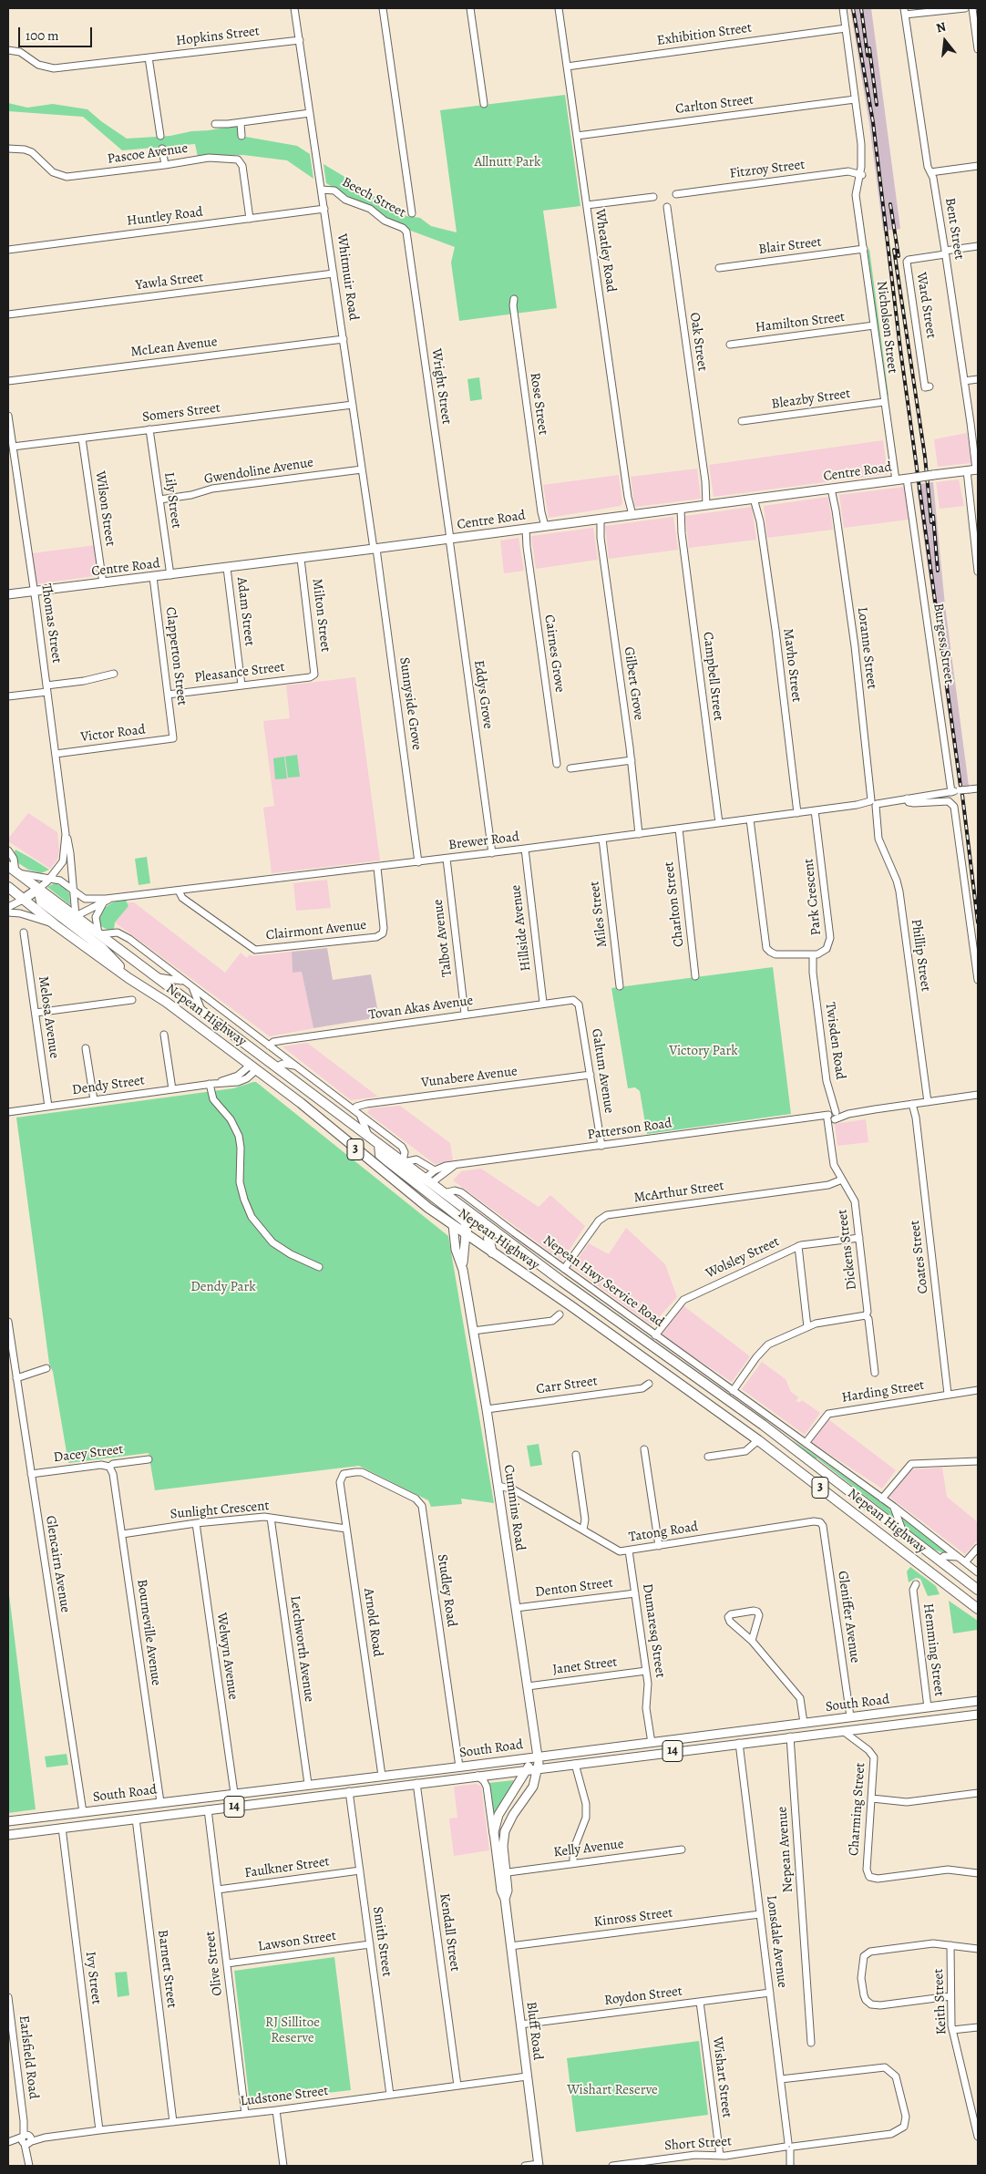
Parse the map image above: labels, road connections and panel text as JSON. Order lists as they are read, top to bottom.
{
  "streets": {
    "highway": ["Nepean Highway", "3"],
    "main road": [
      "Centre Road",
      "Cummins Road",
      "Hemming Street",
      "South Road",
      "14",
      "Bluff Road"
    ],
    "street": [
      "Exhibition Street",
      "Hopkins Street",
      "Carlton Street",
      "Pascoe Avenue",
      "Fitzroy Street",
      "Beech Street",
      "Huntley Road",
      "Bent Street",
      "Blair Street",
      "Wheatley Road",
      "Whitmuir Road",
      "Yawla Street",
      "Ward Street",
      "Hamilton Street",
      "Nicholson Street",
      "Oak Street",
      "McLean Avenue",
      "Wright Street",
      "Bleazby Street",
      "Rose Street",
      "Somers Street",
      "Gwendoline Avenue",
      "Lily Street",
      "Wilson Street",
      "Adam Street",
      "Milton Street",
      "Thomas Street",
      "Burgess Street",
      "Loranne Street",
      "Cairnes Grove",
      "Clapperton Street",
      "Mavho Street",
      "Pleasance Street",
      "Campbell Street",
      "Gilbert Grove",
      "Eddys Grove",
      "Sunnyside Grove",
      "Victor Road",
      "Brewer Road",
      "Park Crescent",
      "Charlton Street",
      "Miles Street",
      "Hillside Avenue",
      "Clairmont Avenue",
      "Talbot Avenue",
      "Phillip Street",
      "Tovan Akas Avenue",
      "Melosa Avenue",
      "Twisden Road",
      "Galtum Avenue",
      "Vunabere Avenue",
      "Dendy Street",
      "Patterson Road",
      "McArthur Street",
      "Dickens Street",
      "Coates Street",
      "Wolsley Street",
      "Nepean Hwy Service Road",
      "Carr Street",
      "Harding Street",
      "Dacey Street",
      "Sunlight Crescent",
      "Tatong Road",
      "Glencairn Avenue",
      "Denton Street",
      "Studley Road",
      "Gleniffer Avenue",
      "Arnold Road",
      "Dumaresq Street",
      "Bourneville Avenue",
      "Letchworth Avenue",
      "Welwyn Avenue",
      "Janet Street",
      "Charming Street",
      "Kelly Avenue",
      "Nepean Avenue",
      "Faulkner Street",
      "Kinross Street",
      "Kendall Street",
      "Lawson Street",
      "Smith Street",
      "Lonsdale Avenue",
      "Olive Street",
      "Barnett Street",
      "Ivy Street",
      "Roydon Street",
      "Keith Street",
      "Earlsfield Road",
      "Wishart Street",
      "Ludstone Street",
      "Short Street"
    ]
  },
  "crossings": [
    ["Exhibition Street", "Wheatley Road"],
    ["Exhibition Street", "Nicholson Street"],
    ["Hopkins Street", "Whitmuir Road"],
    ["Carlton Street", "Wheatley Road"],
    ["Carlton Street", "Nicholson Street"],
    ["Pascoe Avenue", "Huntley Road"],
    ["Fitzroy Street", "Nicholson Street"],
    ["Beech Street", "Whitmuir Road"],
    ["Beech Street", "Wright Street"],
    ["Huntley Road", "Whitmuir Road"],
    ["Bent Street", "Ward Street"],
    ["Bent Street", "Centre Road"],
    ["Blair Street", "Nicholson Street"],
    ["Wheatley Road", "Centre Road"],
    ["Whitmuir Road", "Yawla Street"],
    ["Whitmuir Road", "McLean Avenue"],
    ["Whitmuir Road", "Somers Street"],
    ["Whitmuir Road", "Gwendoline Avenue"],
    ["Whitmuir Road", "Centre Road"],
    ["Whitmuir Road", "Sunnyside Grove"],
    ["Hamilton Street", "Nicholson Street"],
    ["Nicholson Street", "Bleazby Street"],
    ["Nicholson Street", "Centre Road"],
    ["Oak Street", "Centre Road"],
    ["Wright Street", "Centre Road"],
    ["Wright Street", "Eddys Grove"],
    ["Rose Street", "Centre Road"],
    ["Somers Street", "Lily Street"],
    ["Somers Street", "Wilson Street"],
    ["Somers Street", "Thomas Street"],
    ["Gwendoline Avenue", "Lily Street"],
    ["Centre Road", "Lily Street"],
    ["Centre Road", "Wilson Street"],
    ["Centre Road", "Adam Street"],
    ["Centre Road", "Milton Street"],
    ["Centre Road", "Thomas Street"],
    ["Centre Road", "Burgess Street"],
    ["Centre Road", "Loranne Street"],
    ["Centre Road", "Cairnes Grove"],
    ["Centre Road", "Clapperton Street"],
    ["Centre Road", "Mavho Street"],
    ["Centre Road", "Campbell Street"],
    ["Centre Road", "Gilbert Grove"],
    ["Centre Road", "Eddys Grove"],
    ["Centre Road", "Sunnyside Grove"],
    ["Adam Street", "Pleasance Street"],
    ["Milton Street", "Pleasance Street"],
    ["Thomas Street", "Victor Road"],
    ["Thomas Street", "Brewer Road"],
    ["Thomas Street", "Nepean Highway"],
    ["Burgess Street", "Brewer Road"],
    ["Loranne Street", "Brewer Road"],
    ["Loranne Street", "Phillip Street"],
    ["Clapperton Street", "Pleasance Street"],
    ["Clapperton Street", "Victor Road"],
    ["Mavho Street", "Brewer Road"],
    ["Campbell Street", "Brewer Road"],
    ["Gilbert Grove", "Brewer Road"],
    ["Eddys Grove", "Brewer Road"],
    ["Sunnyside Grove", "Brewer Road"],
    ["Brewer Road", "Park Crescent"],
    ["Brewer Road", "Charlton Street"],
    ["Brewer Road", "Miles Street"],
    ["Brewer Road", "Hillside Avenue"],
    ["Brewer Road", "Clairmont Avenue"],
    ["Brewer Road", "Talbot Avenue"],
    ["Brewer Road", "Phillip Street"],
    ["Brewer Road", "Nepean Highway"],
    ["Park Crescent", "Twisden Road"],
    ["Hillside Avenue", "Tovan Akas Avenue"],
    ["Talbot Avenue", "Tovan Akas Avenue"],
    ["Phillip Street", "Patterson Road"],
    ["Tovan Akas Avenue", "Galtum Avenue"],
    ["Nepean Highway", "Dendy Street"],
    ["Nepean Highway", "Patterson Road"],
    ["Nepean Highway", "Nepean Hwy Service Road"],
    ["Nepean Highway", "Cummins Road"],
    ["Melosa Avenue", "Dendy Street"],
    ["Twisden Road", "Patterson Road"],
    ["Twisden Road", "Dickens Street"],
    ["Galtum Avenue", "Vunabere Avenue"],
    ["Galtum Avenue", "Patterson Road"],
    ["Patterson Road", "Dickens Street"],
    ["Patterson Road", "Coates Street"],
    ["McArthur Street", "Dickens Street"],
    ["McArthur Street", "Nepean Hwy Service Road"],
    ["Dickens Street", "Wolsley Street"],
    ["Coates Street", "Harding Street"],
    ["Wolsley Street", "Nepean Hwy Service Road"],
    ["Nepean Hwy Service Road", "Harding Street"],
    ["Carr Street", "Cummins Road"],
    ["Dacey Street", "Glencairn Avenue"],
    ["Dacey Street", "Bourneville Avenue"],
    ["Cummins Road", "Tatong Road"],
    ["Cummins Road", "Denton Street"],
    ["Cummins Road", "Janet Street"],
    ["Cummins Road", "South Road"],
    ["Cummins Road", "Bluff Road"],
    ["Sunlight Crescent", "Arnold Road"],
    ["Sunlight Crescent", "Bourneville Avenue"],
    ["Sunlight Crescent", "Letchworth Avenue"],
    ["Sunlight Crescent", "Welwyn Avenue"],
    ["Tatong Road", "Gleniffer Avenue"],
    ["Tatong Road", "Dumaresq Street"],
    ["Glencairn Avenue", "South Road"],
    ["Denton Street", "Dumaresq Street"],
    ["Studley Road", "Arnold Road"],
    ["Studley Road", "South Road"],
    ["Gleniffer Avenue", "South Road"],
    ["Arnold Road", "South Road"],
    ["Dumaresq Street", "Janet Street"],
    ["Dumaresq Street", "South Road"],
    ["Bourneville Avenue", "South Road"],
    ["Letchworth Avenue", "South Road"],
    ["Hemming Street", "South Road"],
    ["Welwyn Avenue", "South Road"],
    ["South Road", "Charming Street"],
    ["South Road", "Nepean Avenue"],
    ["South Road", "Kendall Street"],
    ["South Road", "Smith Street"],
    ["South Road", "Lonsdale Avenue"],
    ["South Road", "Olive Street"],
    ["South Road", "Barnett Street"],
    ["South Road", "Ivy Street"],
    ["South Road", "Bluff Road"],
    ["Kelly Avenue", "Bluff Road"],
    ["Faulkner Street", "Smith Street"],
    ["Faulkner Street", "Olive Street"],
    ["Kinross Street", "Lonsdale Avenue"],
    ["Kinross Street", "Bluff Road"],
    ["Kendall Street", "Ludstone Street"],
    ["Lawson Street", "Smith Street"],
    ["Lawson Street", "Olive Street"],
    ["Smith Street", "Ludstone Street"],
    ["Lonsdale Avenue", "Roydon Street"],
    ["Lonsdale Avenue", "Short Street"],
    ["Olive Street", "Ludstone Street"],
    ["Barnett Street", "Ludstone Street"],
    ["Ivy Street", "Ludstone Street"],
    ["Roydon Street", "Bluff Road"],
    ["Roydon Street", "Wishart Street"],
    ["Bluff Road", "Ludstone Street"],
    ["Earlsfield Road", "Ludstone Street"],
    ["Wishart Street", "Short Street"]
  ],
  "parks": [
    "Allnutt Park",
    "Victory Park",
    "Dendy Park",
    "RJ Sillitoe Reserve",
    "Wishart Reserve"
  ],
  "scale_bar": "100 m",
  "north": "top"
}
